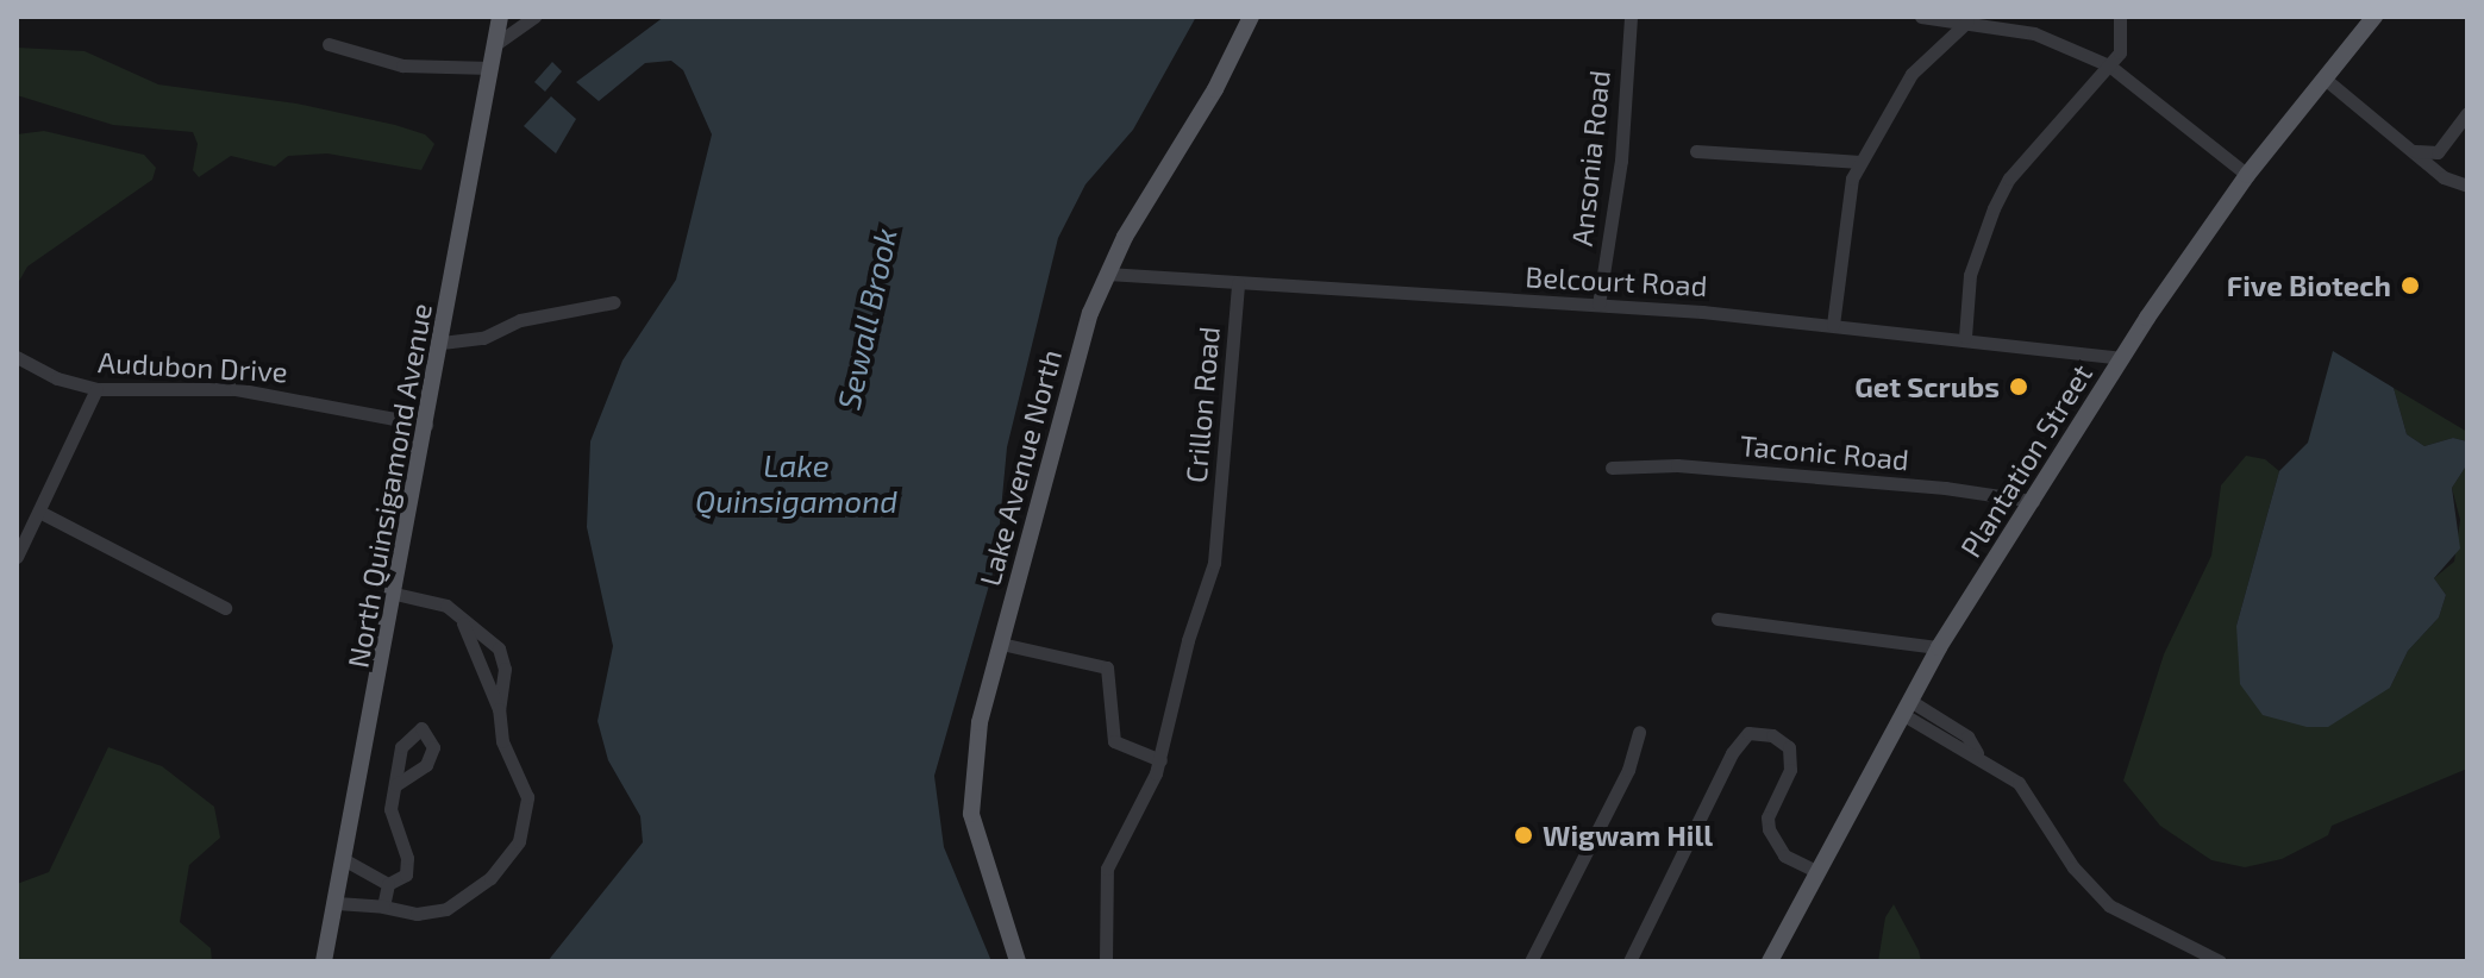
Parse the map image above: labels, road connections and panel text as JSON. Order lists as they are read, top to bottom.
{
  "streets": {
    "main road": ["Plantation Street", "Lake Avenue North", "North Quinsigamond Avenue"],
    "street": [
      "Ansonia Road",
      "Belcourt Road",
      "Audubon Drive",
      "Crillon Road",
      "Taconic Road"
    ]
  },
  "crossings": [
    ["Ansonia Road", "Belcourt Road"],
    ["Belcourt Road", "Crillon Road"],
    ["Belcourt Road", "Plantation Street"],
    ["Belcourt Road", "Lake Avenue North"],
    ["Audubon Drive", "North Quinsigamond Avenue"],
    ["Taconic Road", "Plantation Street"]
  ],
  "water": ["Sewall Brook", "Lake Quinsigamond"],
  "places": ["Five Biotech", "Get Scrubs", "Wigwam Hill"]
}
